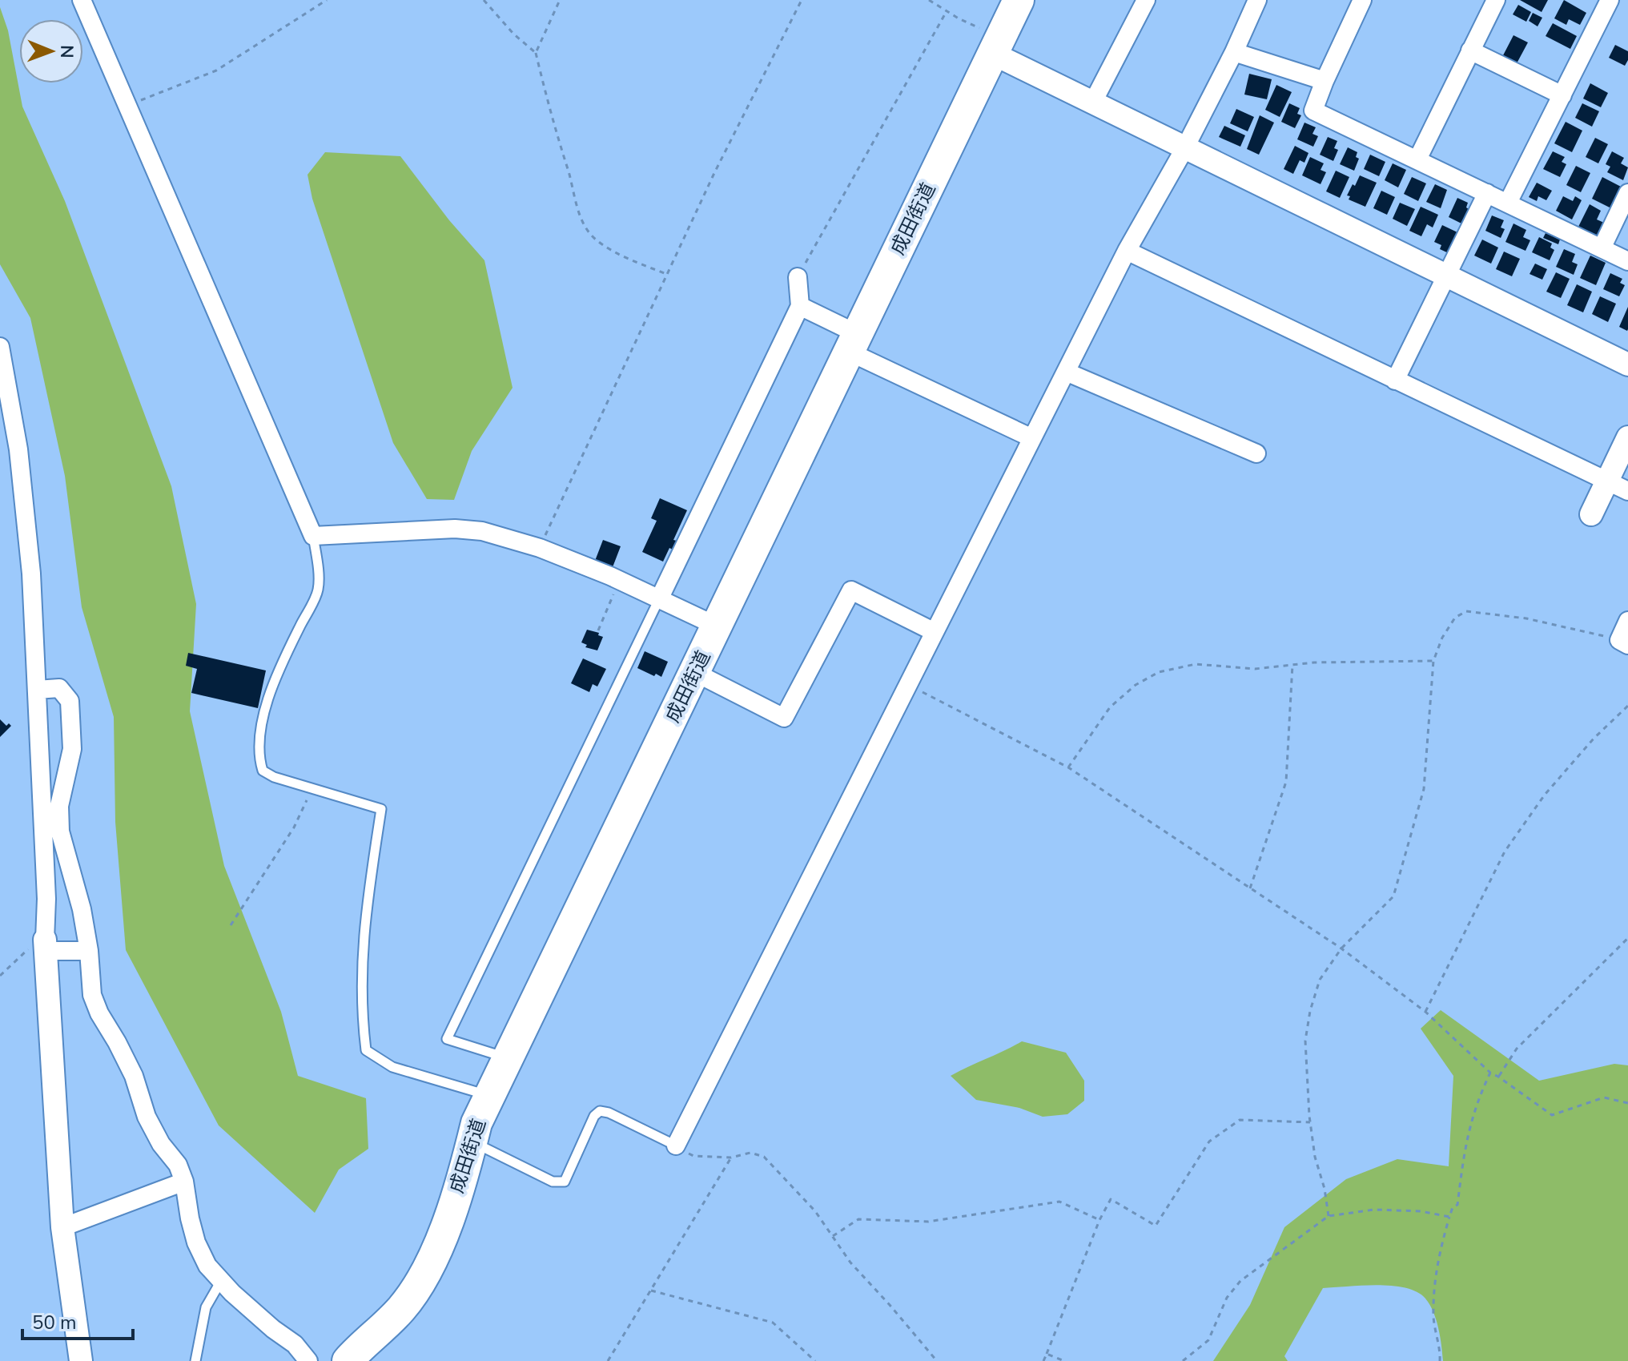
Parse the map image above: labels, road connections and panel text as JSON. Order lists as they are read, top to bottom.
{
  "streets": {
    "highway": ["成田街道"]
  },
  "scale_bar": "50 m",
  "north": "right"
}
